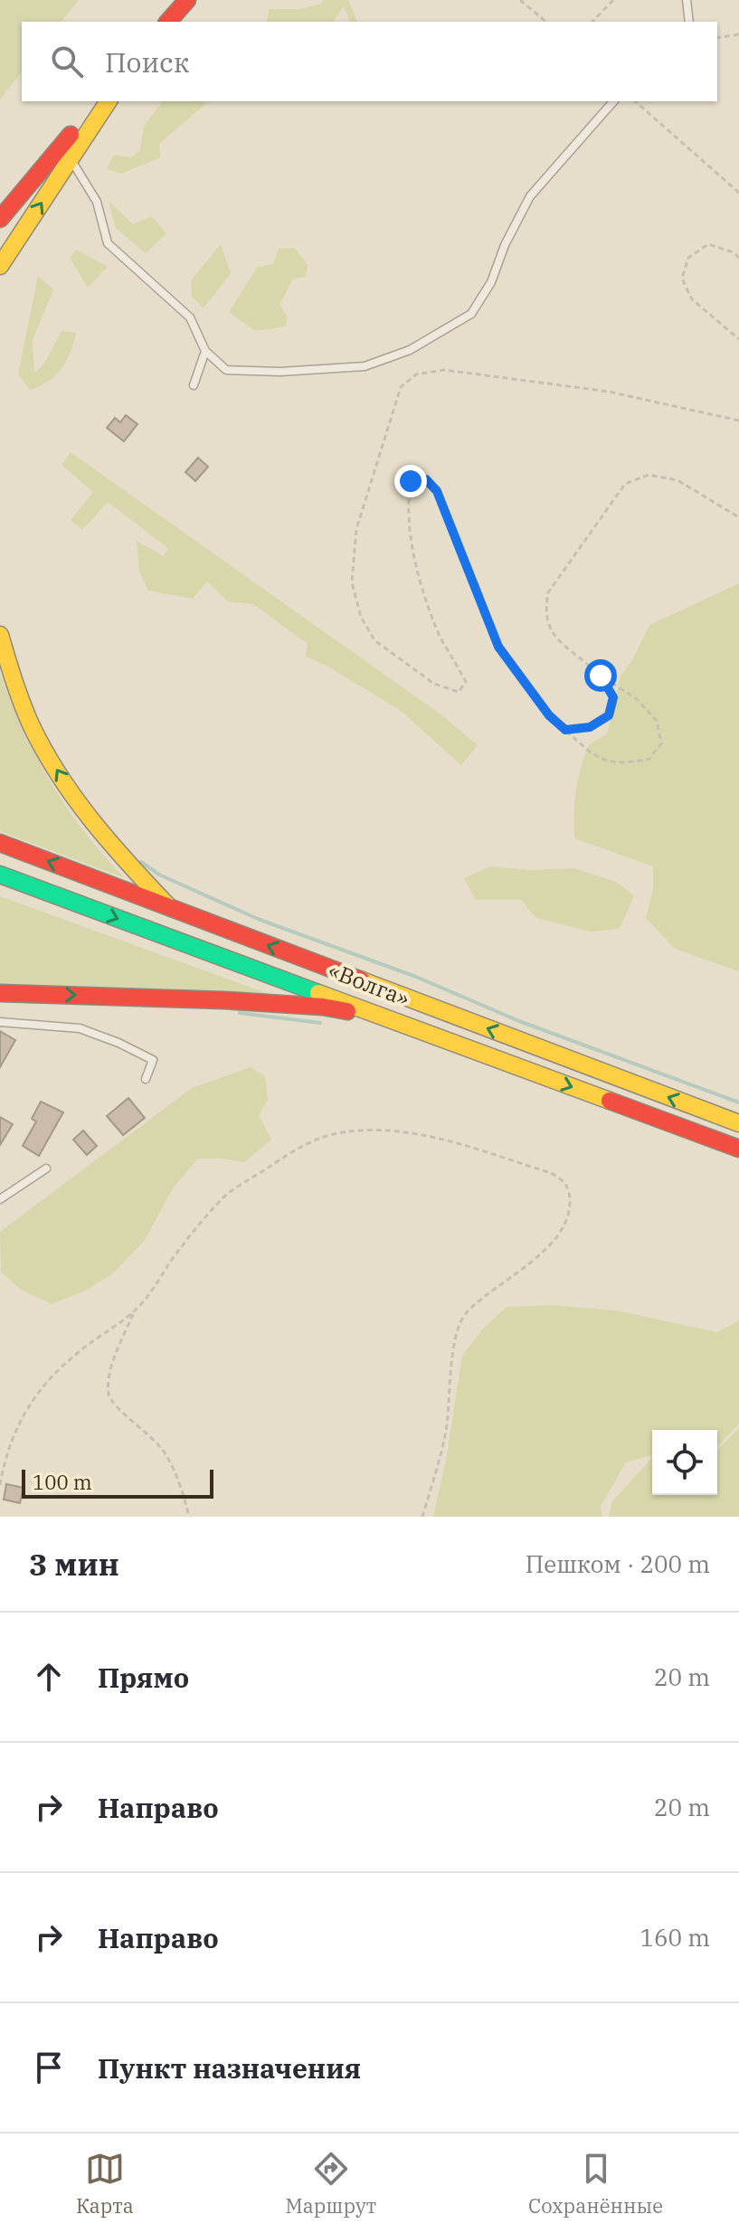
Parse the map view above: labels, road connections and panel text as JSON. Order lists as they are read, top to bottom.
{
  "streets": {
    "main road": ["«Волга»"]
  },
  "scale_bar": "100 m",
  "page": {
    "search": "Поиск",
    "scale": "100 m",
    "heading": ["3 мин", "Пешком · 200 m"],
    "list": [
      ["Прямо", "20 m"],
      ["Направо", "20 m"],
      ["Направо", "160 m"],
      "Пункт назначения"
    ],
    "nav": ["Карта", "Маршрут", "Сохранённые"]
  }
}
